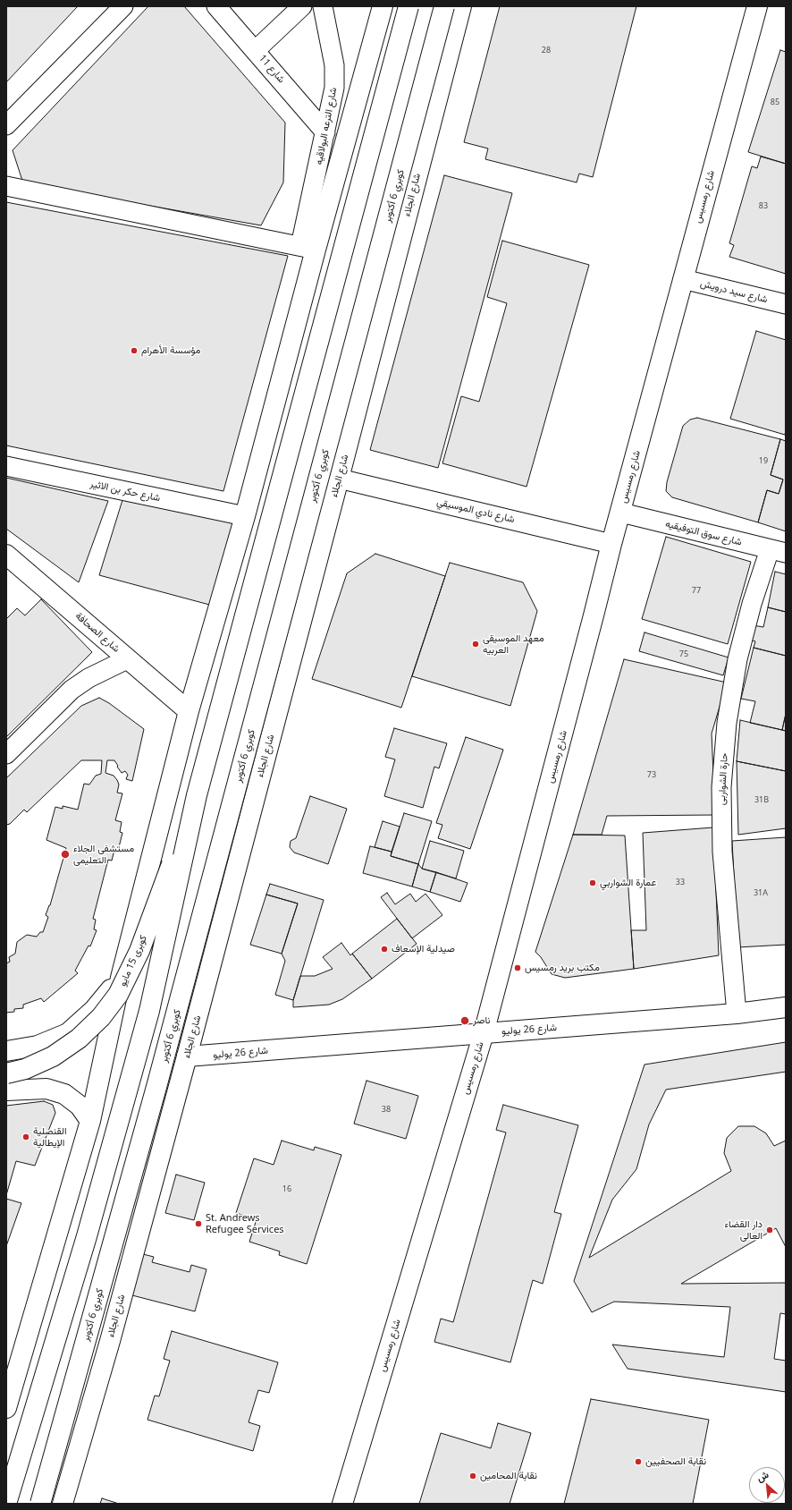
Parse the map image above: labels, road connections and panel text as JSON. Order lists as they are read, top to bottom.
{
  "streets": {
    "main road": [
      "شارع الجلاء",
      "كوبري 6 أكتوبر",
      "شارع رمسيس",
      "شارع الصحافة",
      "كوبرى 15 مايو",
      "شارع 26 يوليو"
    ],
    "street": [
      "شارع 11",
      "شارع الترعه البولاقيه",
      "شارع سيد درويش",
      "شارع حكر بن الاثير",
      "شارع نادي الموسيقي",
      "شارع سوق التوفيقيه",
      "حارة الشواربى"
    ]
  },
  "crossings": [
    ["شارع 11", "شارع الترعه البولاقيه"],
    ["شارع الجلاء", "شارع نادي الموسيقي"],
    ["شارع الجلاء", "شارع 26 يوليو"],
    ["شارع رمسيس", "شارع سيد درويش"],
    ["شارع رمسيس", "شارع نادي الموسيقي"],
    ["شارع رمسيس", "شارع سوق التوفيقيه"],
    ["شارع رمسيس", "شارع 26 يوليو"],
    ["شارع سوق التوفيقيه", "حارة الشواربى"],
    ["حارة الشواربى", "شارع 26 يوليو"]
  ],
  "places": [
    "مؤسسة الأهرام",
    "معهد الموسيقى العربيه",
    "مستشفى الجلاء التعليمى",
    "عمارة الشواربي",
    "صيدلية الإسعاف",
    "مكتب بريد رمسيس",
    "ناصر",
    "القنصلية الإيطالية",
    "St. Andrews Refugee Services",
    "دار القضاء العالى",
    "نقابة الصحفيين",
    "نقابة المحامين"
  ],
  "house_numbers": [
    "28",
    "85",
    "83",
    "19",
    "77",
    "75",
    "73",
    "31B",
    "33",
    "31A",
    "38",
    "16"
  ],
  "north": "top left"
}
